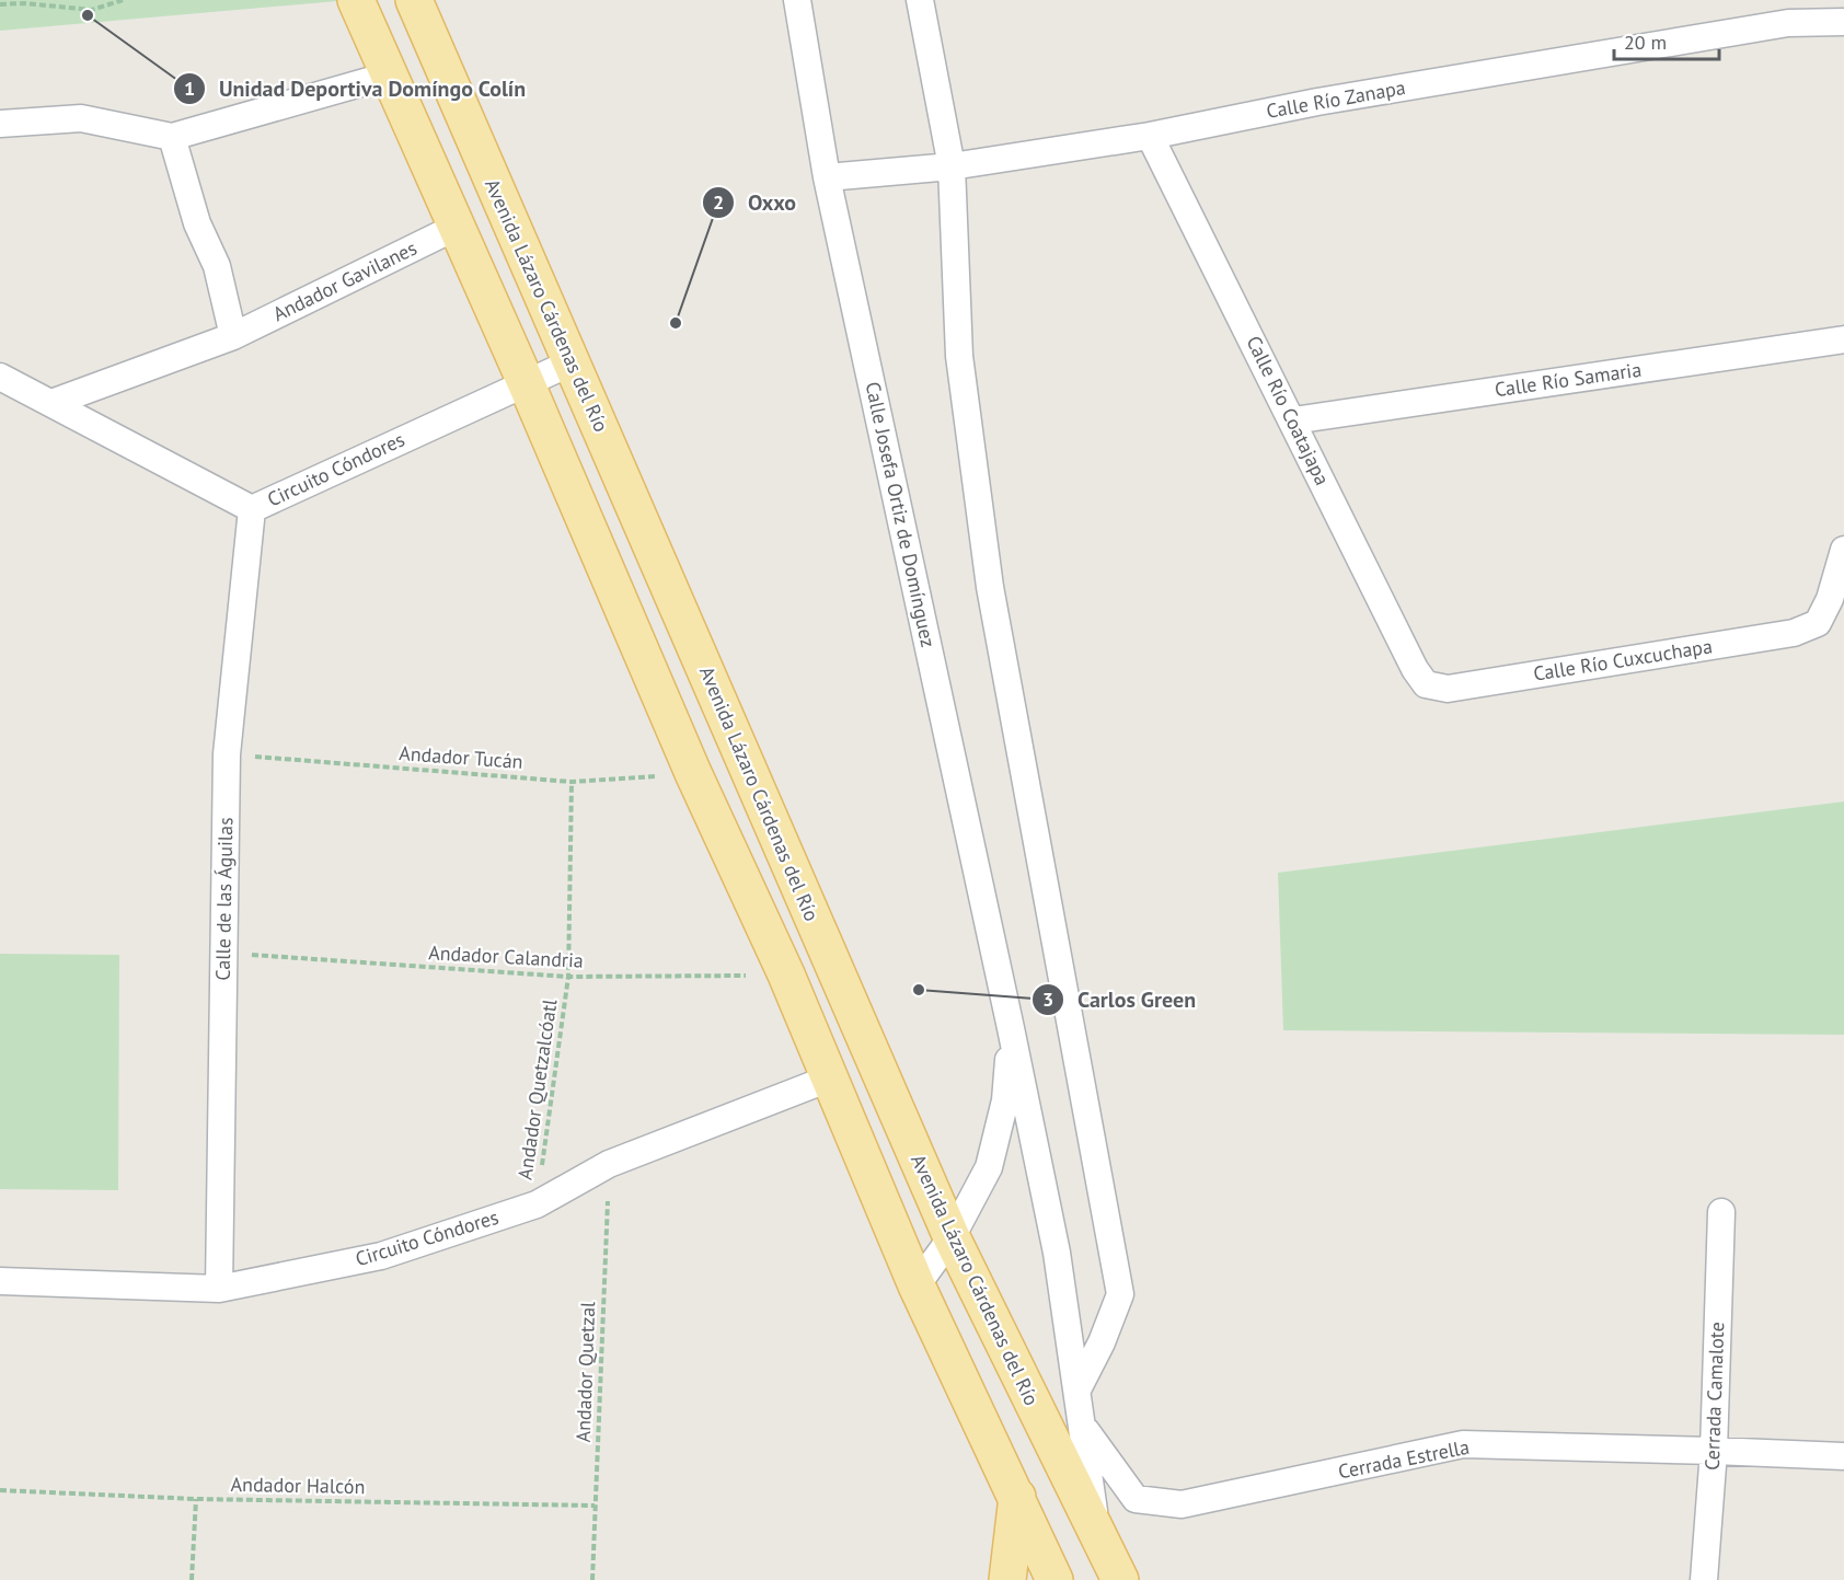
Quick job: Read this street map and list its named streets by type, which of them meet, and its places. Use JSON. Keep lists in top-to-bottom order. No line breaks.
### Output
{"streets":{"main road":["Avenida Lázaro Cárdenas del Río"],"street":["Calle Río Zanapa","Andador Gavilanes","Calle Río Samaria","Calle Río Coatajapa","Circuito Cóndores","Calle Josefa Ortiz de Domínguez","Calle Río Cuxcuchapa","Calle de las Águilas","Cerrada Camalote","Cerrada Estrella"],"path":["Andador Tucán","Andador Calandria","Andador Quetzalcóatl","Andador Quetzal","Andador Halcón"]},"crossings":[["Calle Río Zanapa","Calle Río Coatajapa"],["Calle Río Zanapa","Calle Josefa Ortiz de Domínguez"],["Andador Gavilanes","Circuito Cóndores"],["Avenida Lázaro Cárdenas del Río","Circuito Cóndores"],["Avenida Lázaro Cárdenas del Río","Calle Josefa Ortiz de Domínguez"],["Calle Río Samaria","Calle Río Coatajapa"],["Calle Río Coatajapa","Calle Río Cuxcuchapa"],["Circuito Cóndores","Calle de las Águilas"],["Circuito Cóndores","Andador Quetzalcóatl"],["Circuito Cóndores","Andador Quetzal"],["Calle Josefa Ortiz de Domínguez","Cerrada Estrella"],["Andador Tucán","Calle de las Águilas"],["Andador Tucán","Andador Quetzalcóatl"],["Calle de las Águilas","Andador Calandria"],["Andador Calandria","Andador Quetzalcóatl"],["Andador Quetzal","Andador Halcón"],["Cerrada Camalote","Cerrada Estrella"]],"places":["Unidad Deportiva Domíngo Colín","Oxxo","Carlos Green"],"scale_bar":"20 m"}
